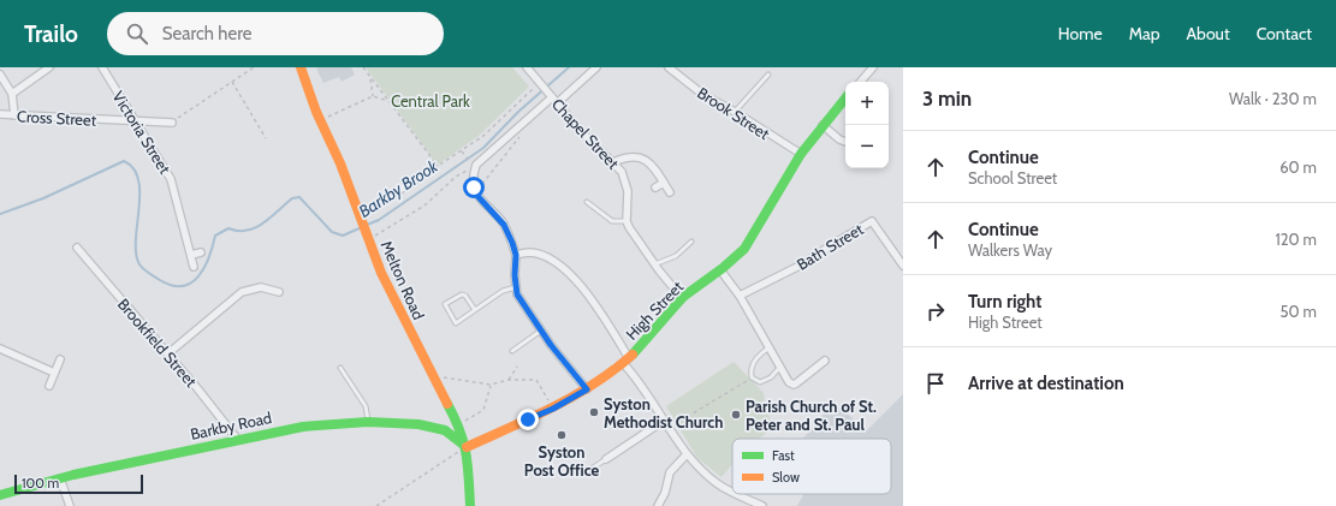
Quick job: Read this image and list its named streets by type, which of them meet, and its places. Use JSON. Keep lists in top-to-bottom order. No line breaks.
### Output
{"streets":{"street":["Brook Street","Cross Street","Victoria Street","Chapel Street","Bath Street","Melton Road","High Street","Brookfield Street","Barkby Road"]},"crossings":[["Brook Street","High Street"],["Cross Street","Victoria Street"],["Melton Road","High Street"],["Melton Road","Barkby Road"],["High Street","Barkby Road"],["Brookfield Street","Barkby Road"]],"water":["Barkby Brook"],"parks":["Central Park"],"places":["Syston Methodist Church","Parish Church of St. Peter and St. Paul","Syston Post Office"],"legend":["Fast","Slow"],"scale_bar":"100 m","page":{"header":"Trailo","search":"Search here","nav":["Home","Map","About","Contact"],"heading":["3 min","Walk · 230 m"],"map_buttons":["+","−"],"list":[["Continue","School Street","60 m"],["Continue","Walkers Way","120 m"],["Turn right","High Street","50 m"],"Arrive at destination"],"scale":"100 m"}}
